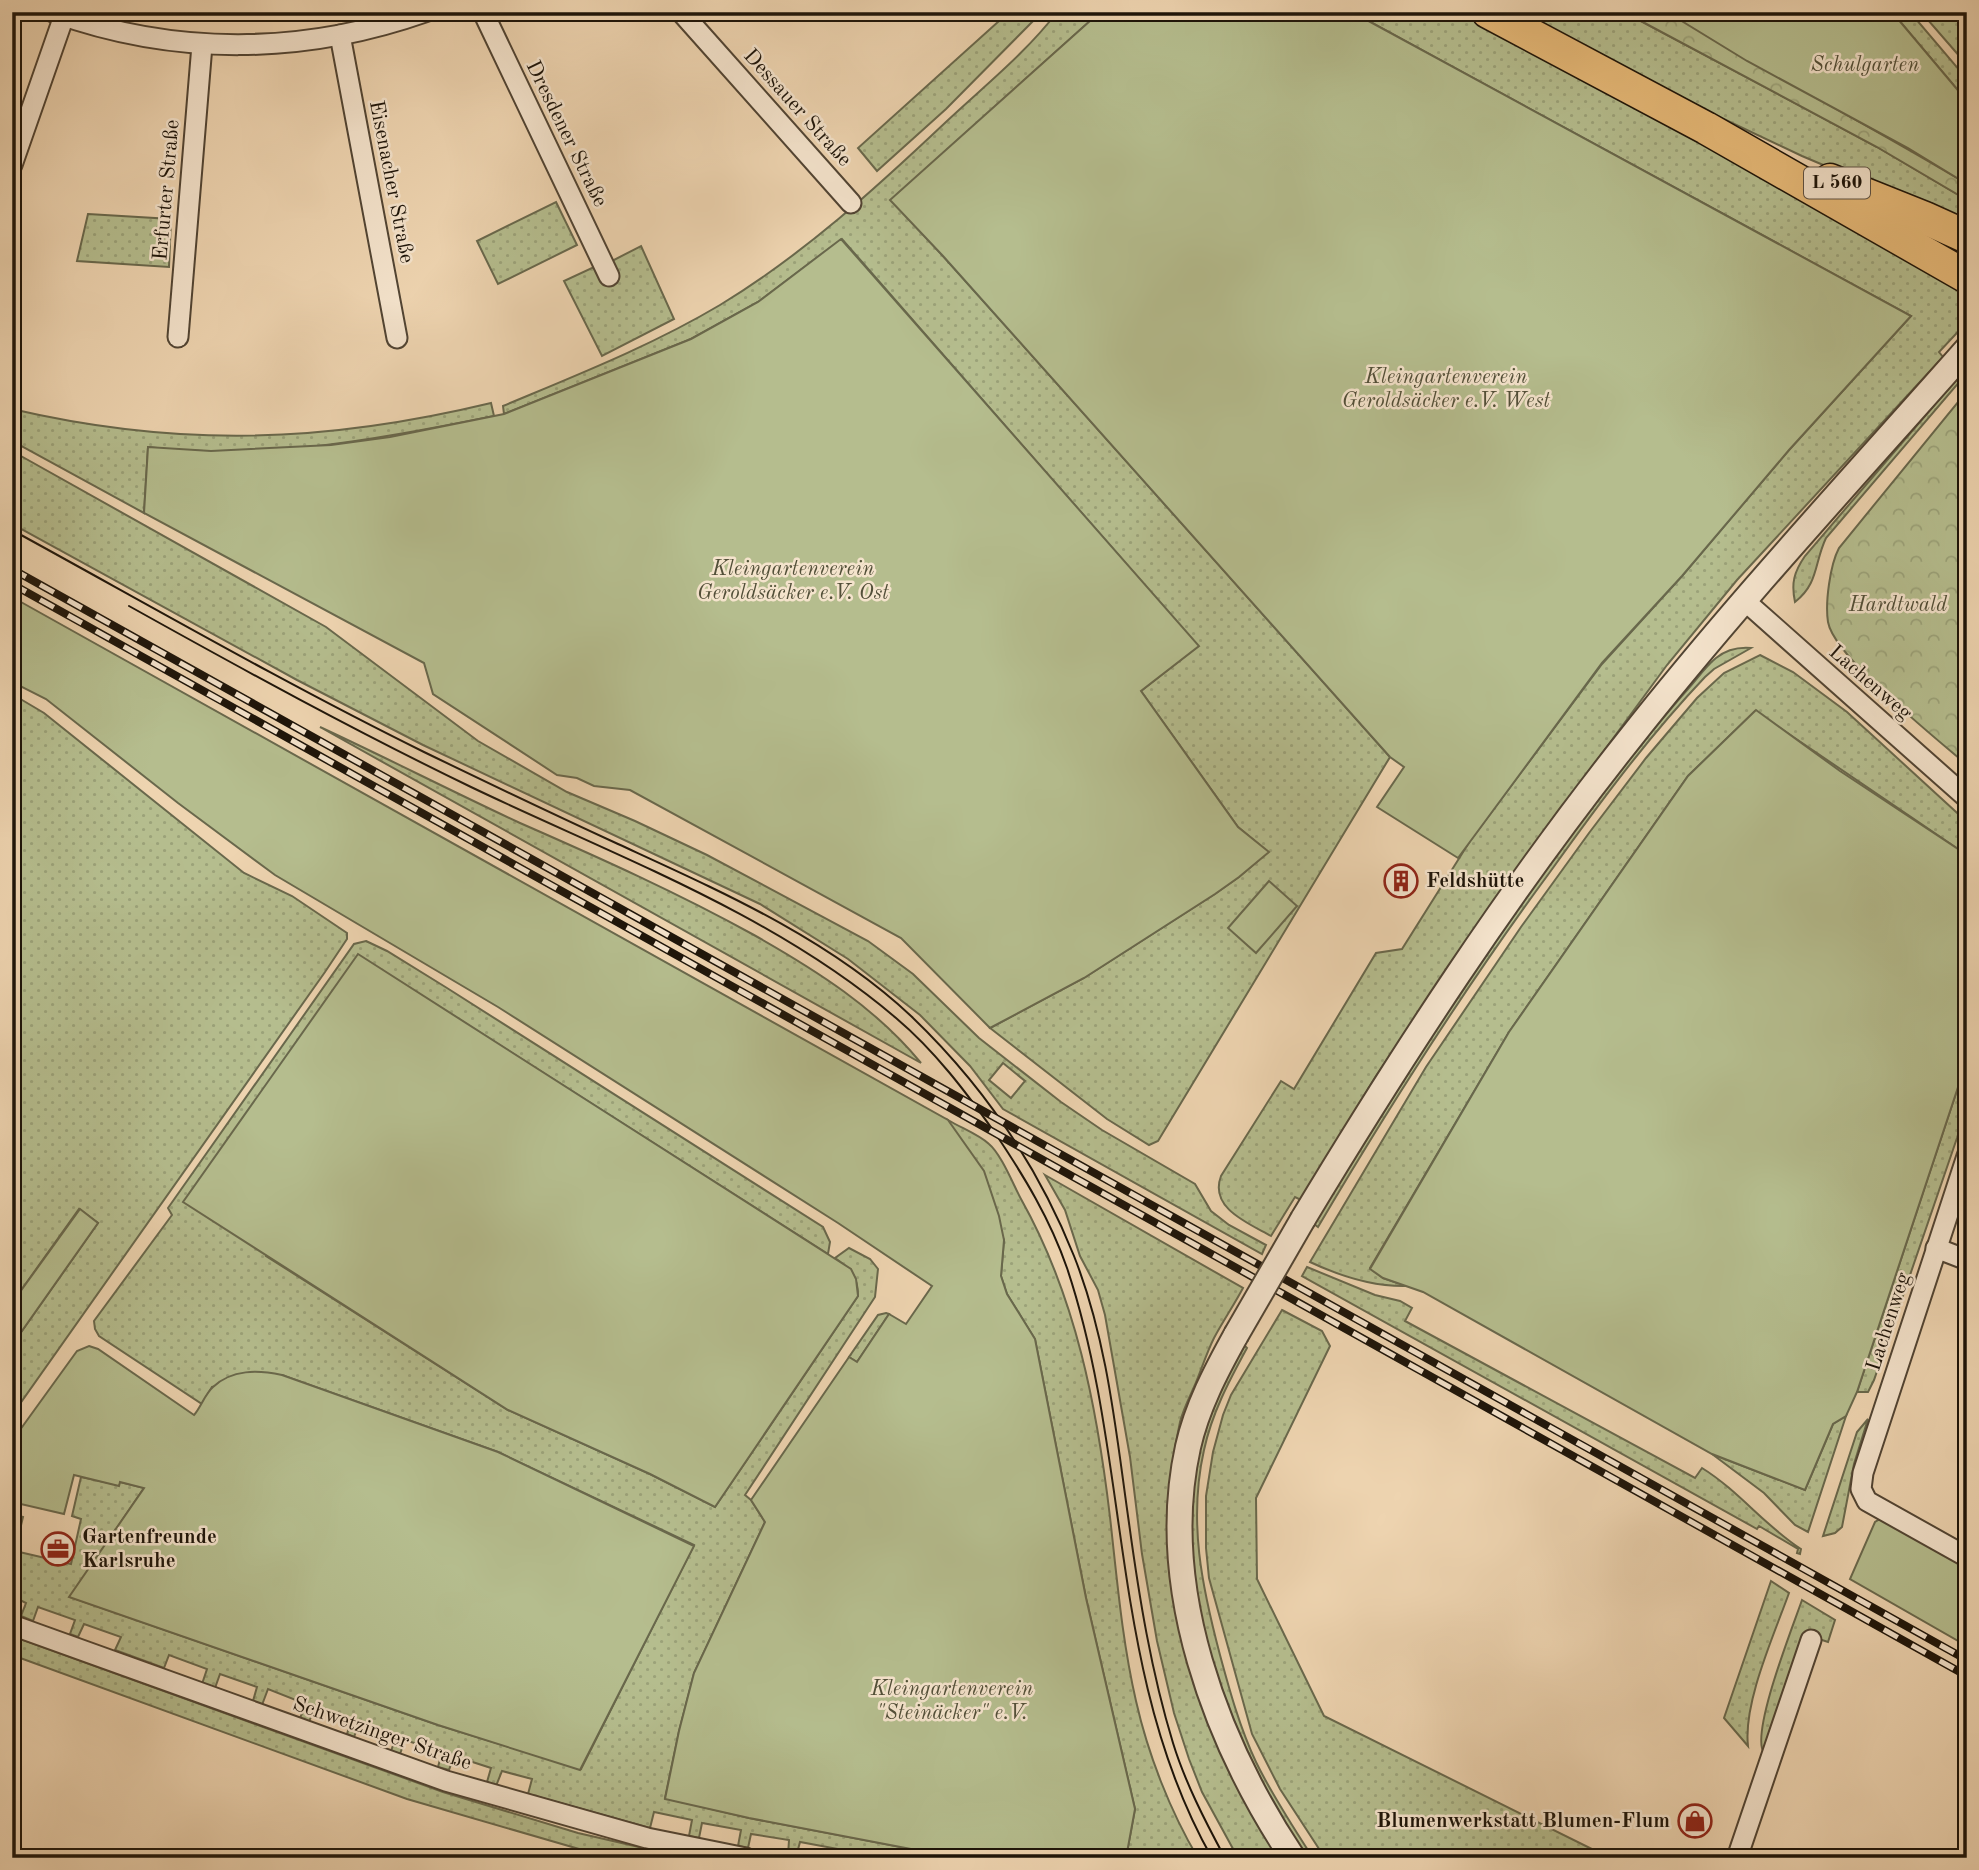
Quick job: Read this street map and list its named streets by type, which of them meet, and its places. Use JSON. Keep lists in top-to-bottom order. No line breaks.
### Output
{"streets":{"main road":["L 560"],"street":["Dessauer Straße","Dresdener Straße","Eisenacher Straße","Erfurter Straße","Lachenweg","Schwetzinger Straße"]},"parks":["Schulgarten","Kleingartenverein Geroldsäcker e.V. West","Kleingartenverein Geroldsäcker e.V. Ost","Hardtwald","Kleingartenverein \"Steinäcker\" e.V."],"places":{"building":["Feldshütte"],"office":["Gartenfreunde Karlsruhe"],"shop":["Blumenwerkstatt Blumen-Flum"]}}
